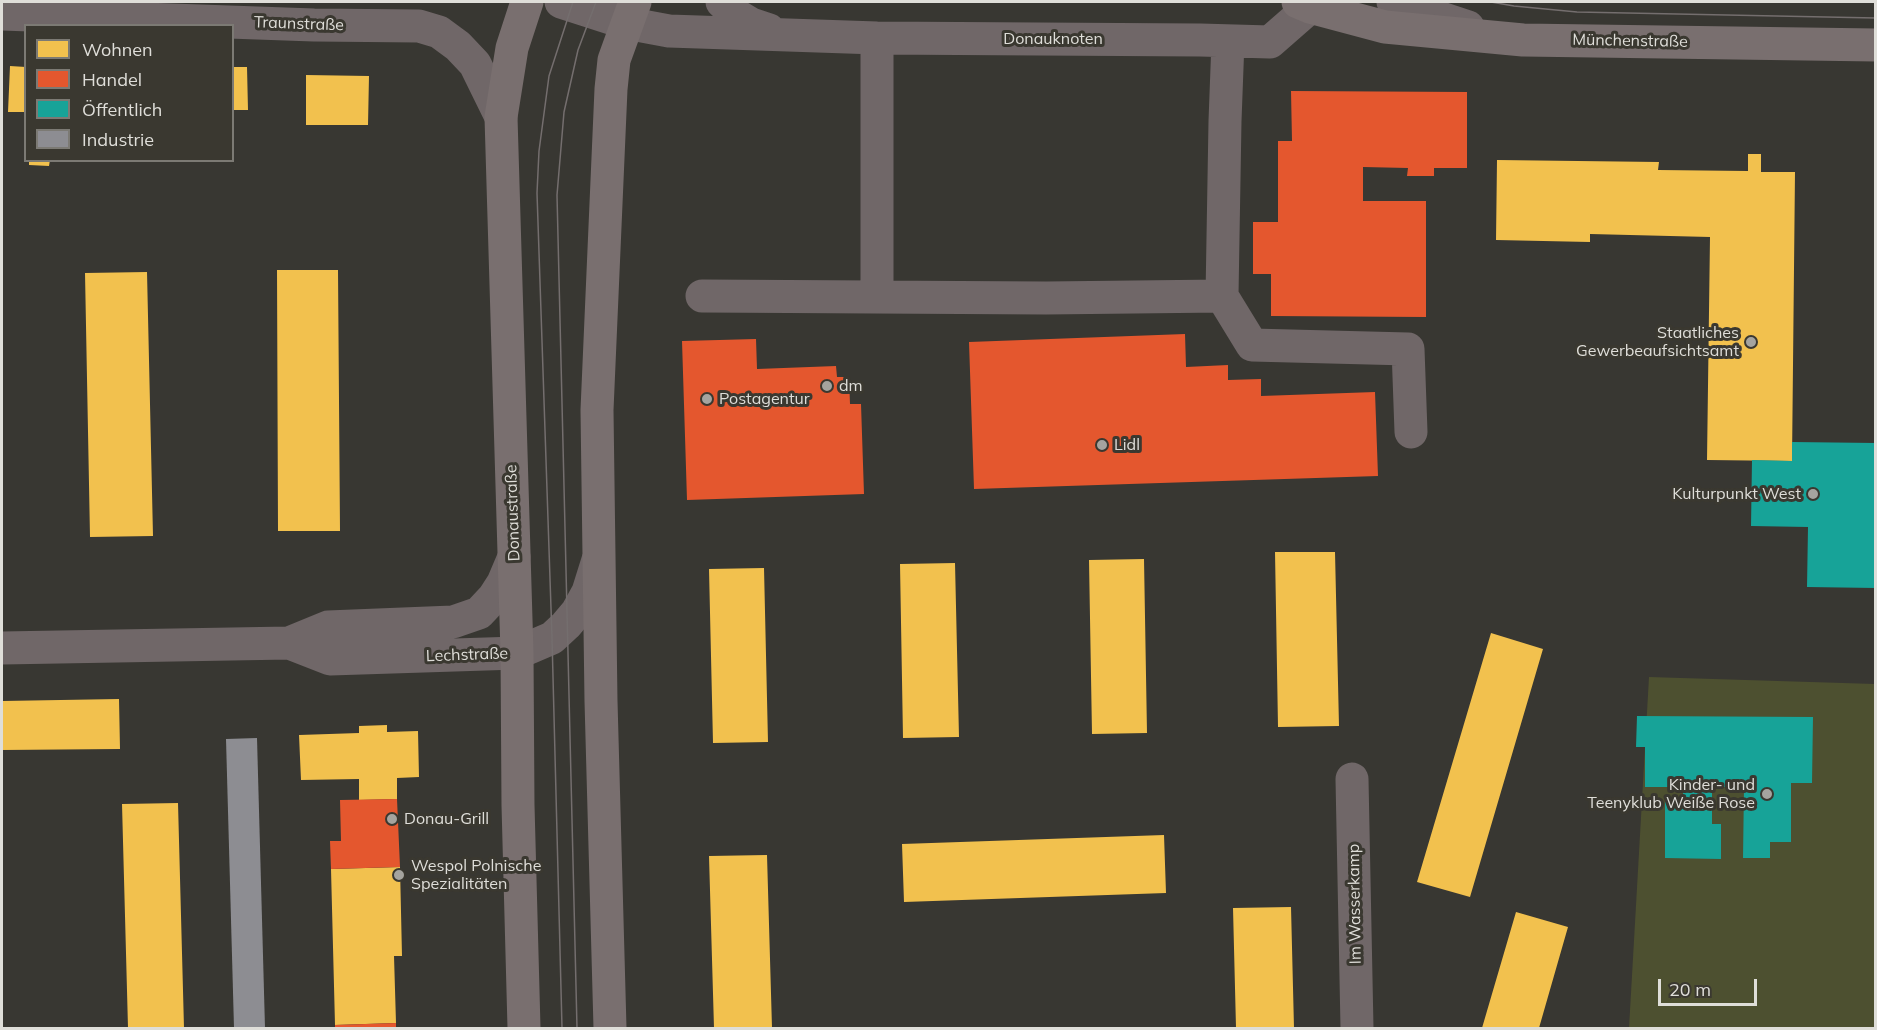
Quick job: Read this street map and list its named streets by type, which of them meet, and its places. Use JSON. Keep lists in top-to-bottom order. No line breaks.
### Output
{"streets":{"main road":["Donauknoten","Münchenstraße","Donaustraße"],"street":["Traunstraße","Lechstraße","Im Wasserkamp"]},"crossings":[["Traunstraße","Donaustraße"],["Donauknoten","Münchenstraße"],["Donaustraße","Lechstraße"]],"places":["Staatliches Gewerbeaufsichtsamt","dm","Postagentur","Lidl","Kulturpunkt West","Kinder- und Teenyklub Weiße Rose","Donau-Grill","Wespol Polnische Spezialitäten"],"legend":["Wohnen","Handel","Öffentlich","Industrie"],"scale_bar":"20 m"}
